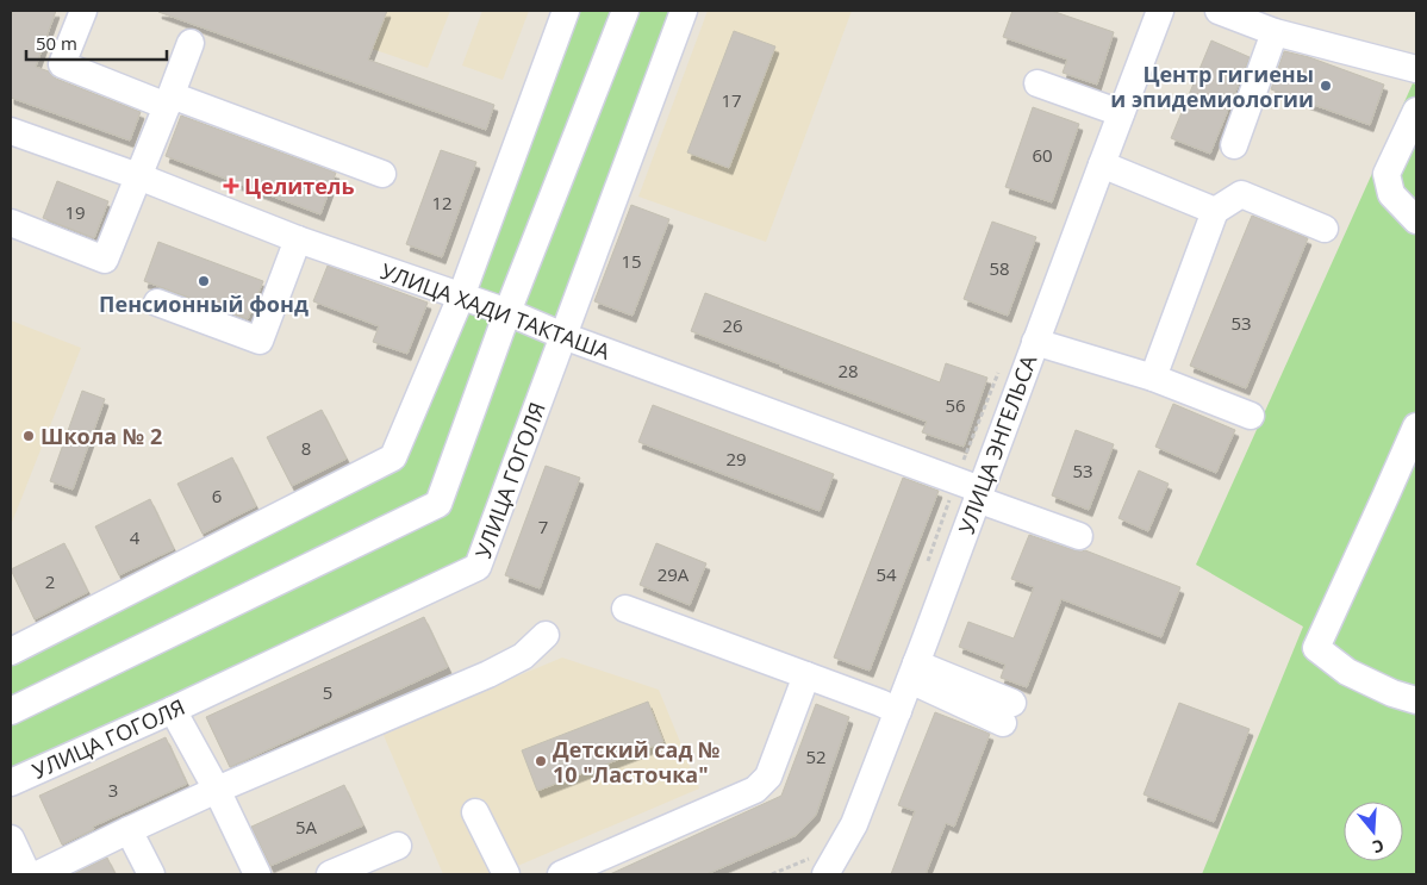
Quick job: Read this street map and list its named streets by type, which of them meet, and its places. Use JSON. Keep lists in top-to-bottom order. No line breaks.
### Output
{"streets":{"street":["УЛИЦА ХАДИ ТАКТАША","УЛИЦА ЭНГЕЛЬСА","УЛИЦА ГОГОЛЯ"]},"crossings":[["УЛИЦА ХАДИ ТАКТАША","УЛИЦА ЭНГЕЛЬСА"],["УЛИЦА ХАДИ ТАКТАША","УЛИЦА ГОГОЛЯ"]],"places":{"other":["Центр гигиены и эпидемиологии","Пенсионный фонд","Школа № 2","Детский сад № 10 \"Ласточка\""],"health":["Целитель"]},"house_numbers":["17","60","12","19","15","58","53","26","28","56","8","29","53","6","7","4","29А","54","2","5","52","3","5А"],"scale_bar":"50 m","north":"bottom"}
